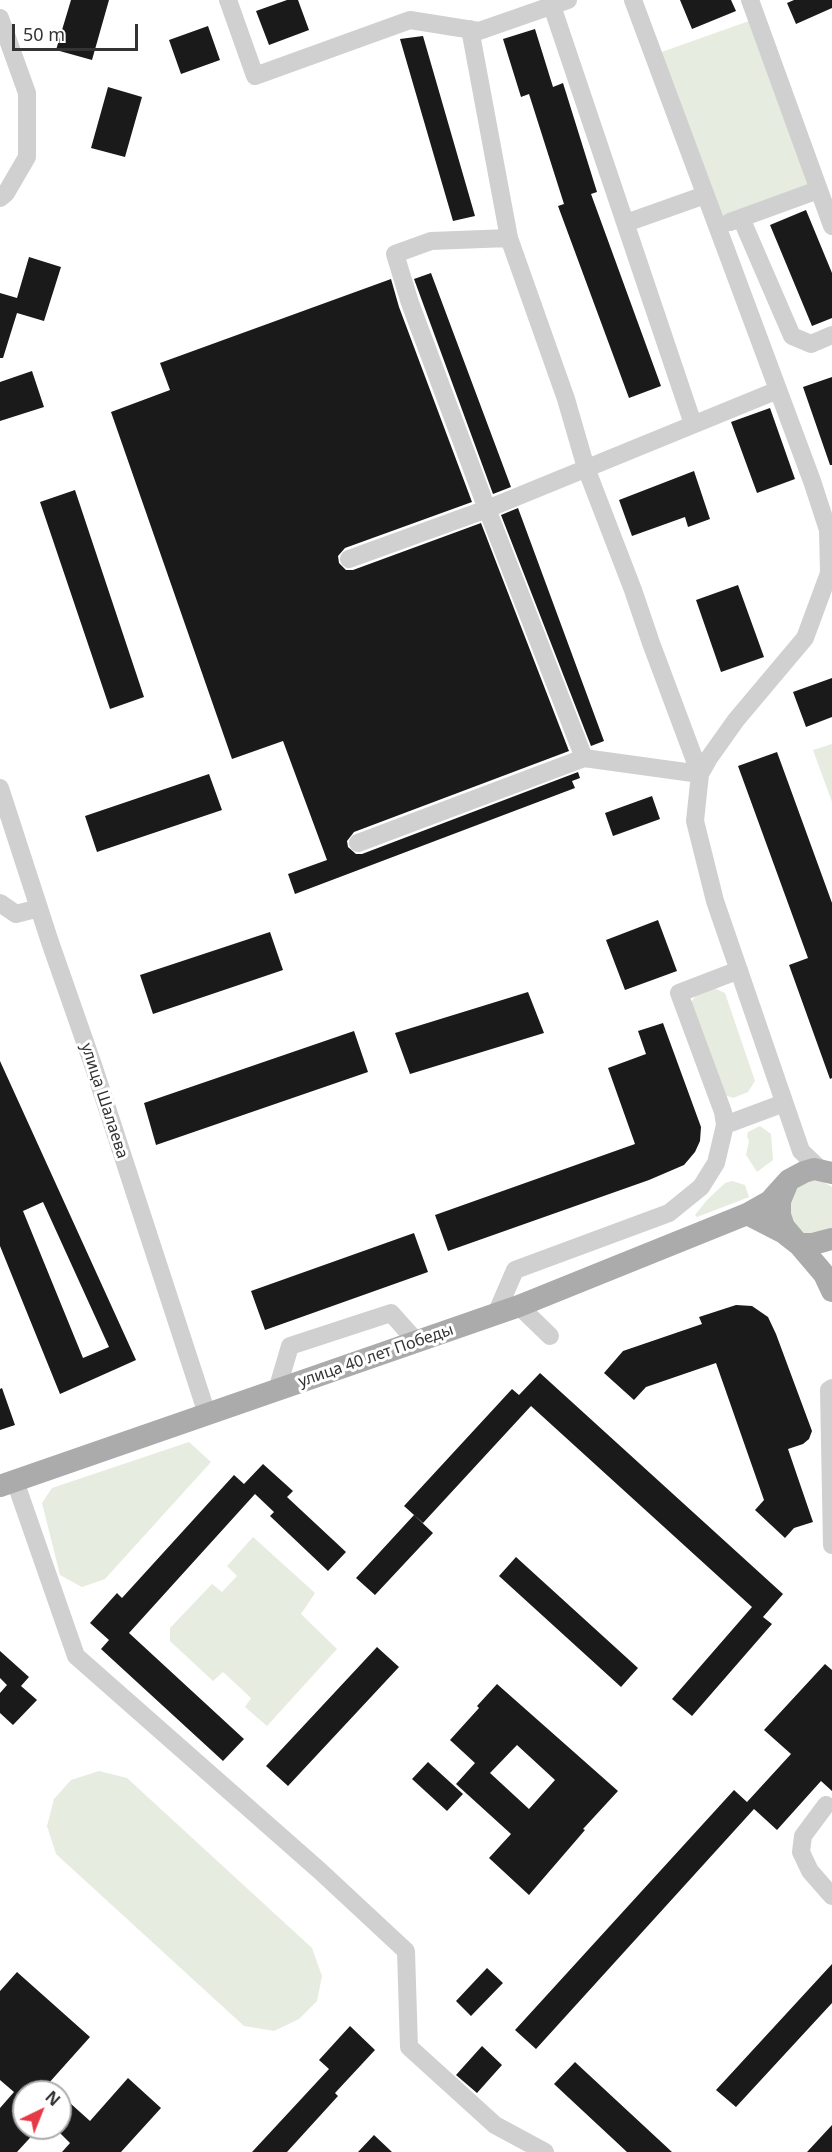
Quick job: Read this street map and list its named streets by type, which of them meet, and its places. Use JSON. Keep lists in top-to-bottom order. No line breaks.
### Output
{"streets":{"main road":["улица 40 лет Победы"],"street":["улица Шалаева"]},"crossings":[["улица Шалаева","улица 40 лет Победы"]],"scale_bar":"50 m","north":"top right"}
